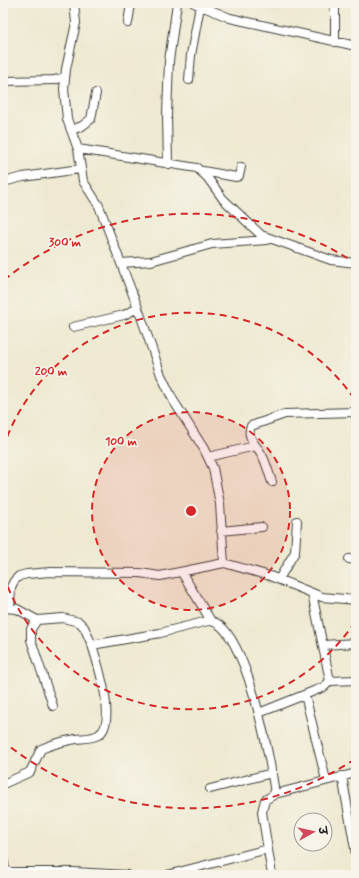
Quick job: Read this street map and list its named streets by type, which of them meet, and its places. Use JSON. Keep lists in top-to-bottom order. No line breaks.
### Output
{"north":"right","rings":["300 m","200 m","100 m"]}
